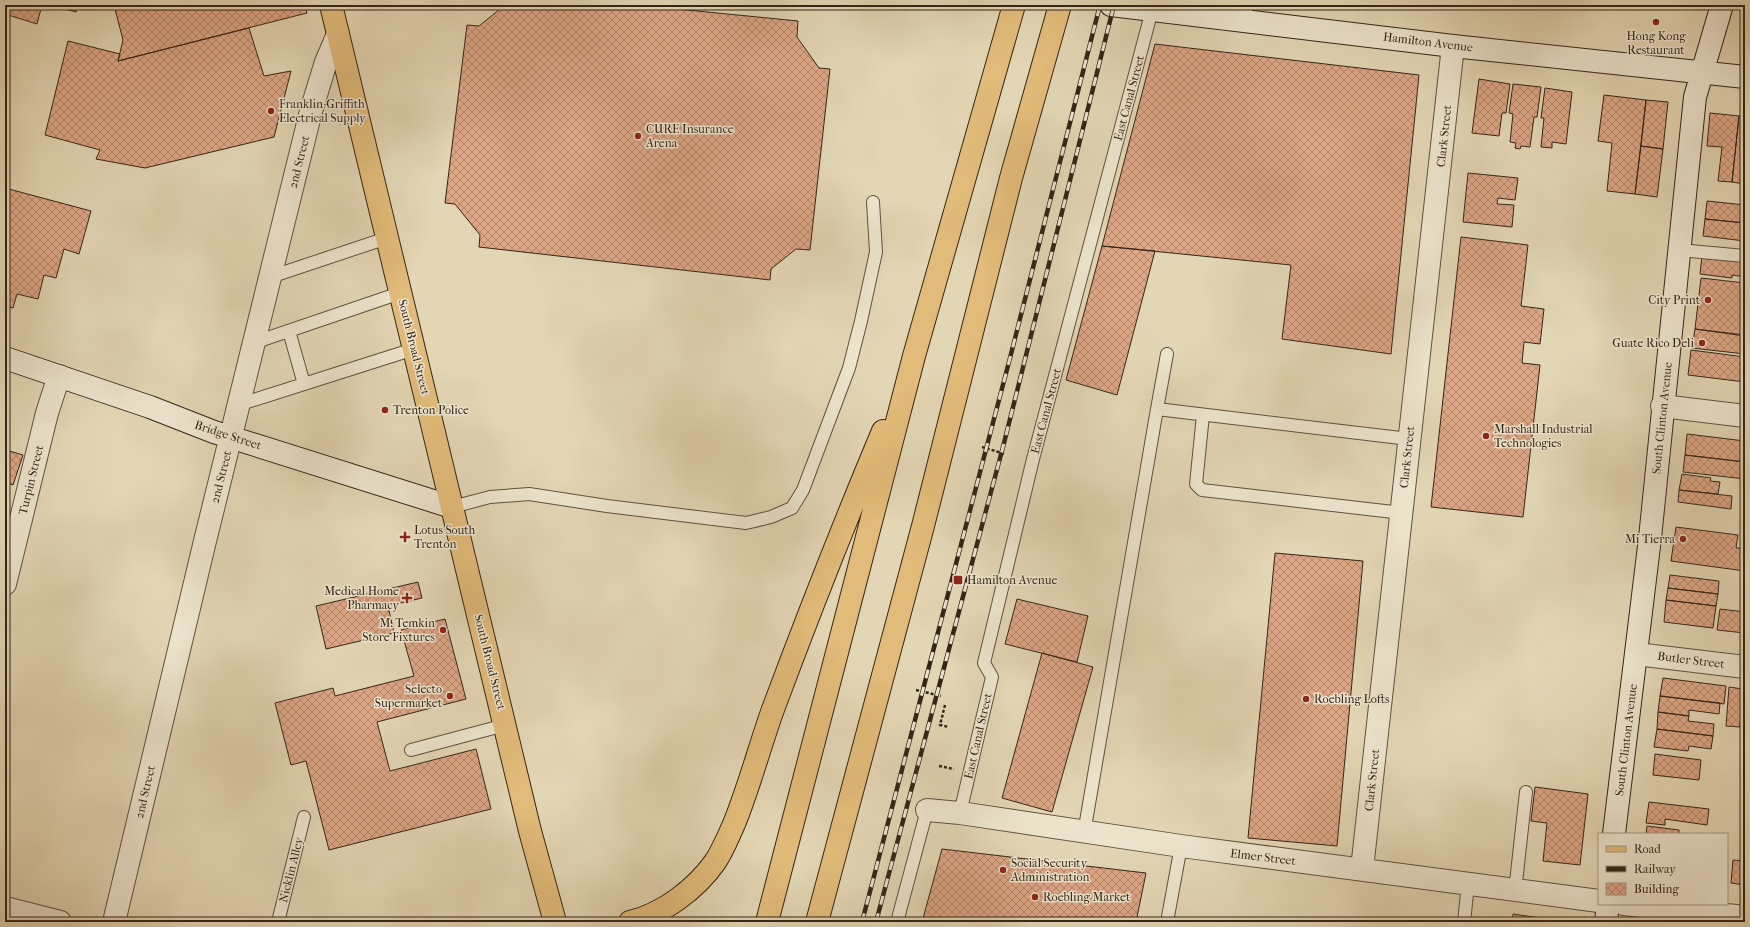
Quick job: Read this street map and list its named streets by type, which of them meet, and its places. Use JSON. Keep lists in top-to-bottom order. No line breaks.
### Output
{"streets":{"main road":["South Broad Street"],"street":["Hamilton Avenue","Clark Street","2nd Street","South Clinton Avenue","Bridge Street","Turpin Street","Butler Street","Elmer Street"],"lane":["East Canal Street","Nicklin Alley"]},"crossings":[["Hamilton Avenue","East Canal Street"],["Hamilton Avenue","Clark Street"],["Hamilton Avenue","South Clinton Avenue"],["East Canal Street","Elmer Street"],["Clark Street","Elmer Street"],["2nd Street","South Broad Street"],["2nd Street","Bridge Street"],["South Broad Street","Bridge Street"],["South Clinton Avenue","Butler Street"],["Bridge Street","Turpin Street"]],"places":{"other":["Hong Kong Restaurant","Franklin-Griffith Electrical Supply","CURE Insurance Arena","City Print","Guate Rico Deli","Trenton Police","Marshall Industrial Technologies","Mi Tierra","M. Temkin Store Fixtures","Selecto Supermarket","Roebling Lofts","Social Security Administration","Roebling Market"],"health":["Lotus South Trenton","Medical Home Pharmacy"],"transit":["Hamilton Avenue"]},"legend":["Road","Railway","Building"]}
